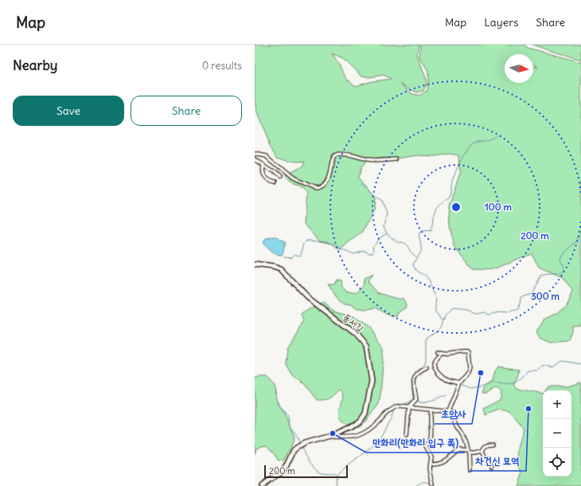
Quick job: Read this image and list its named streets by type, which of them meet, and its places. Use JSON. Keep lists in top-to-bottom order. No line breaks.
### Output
{"streets":{"street":["동서길"]},"places":["초암사","차건신 묘역","만화리(만화리 입구 쪽)"],"scale_bar":"200 m","north":"right","page":{"header":"Map","nav":["Map","Layers","Share"],"heading":["Nearby","0 results"],"buttons":["Save","Share"],"map_buttons":["+","−"],"scale":"200 m"},"rings":["100 m","200 m","300 m"]}
